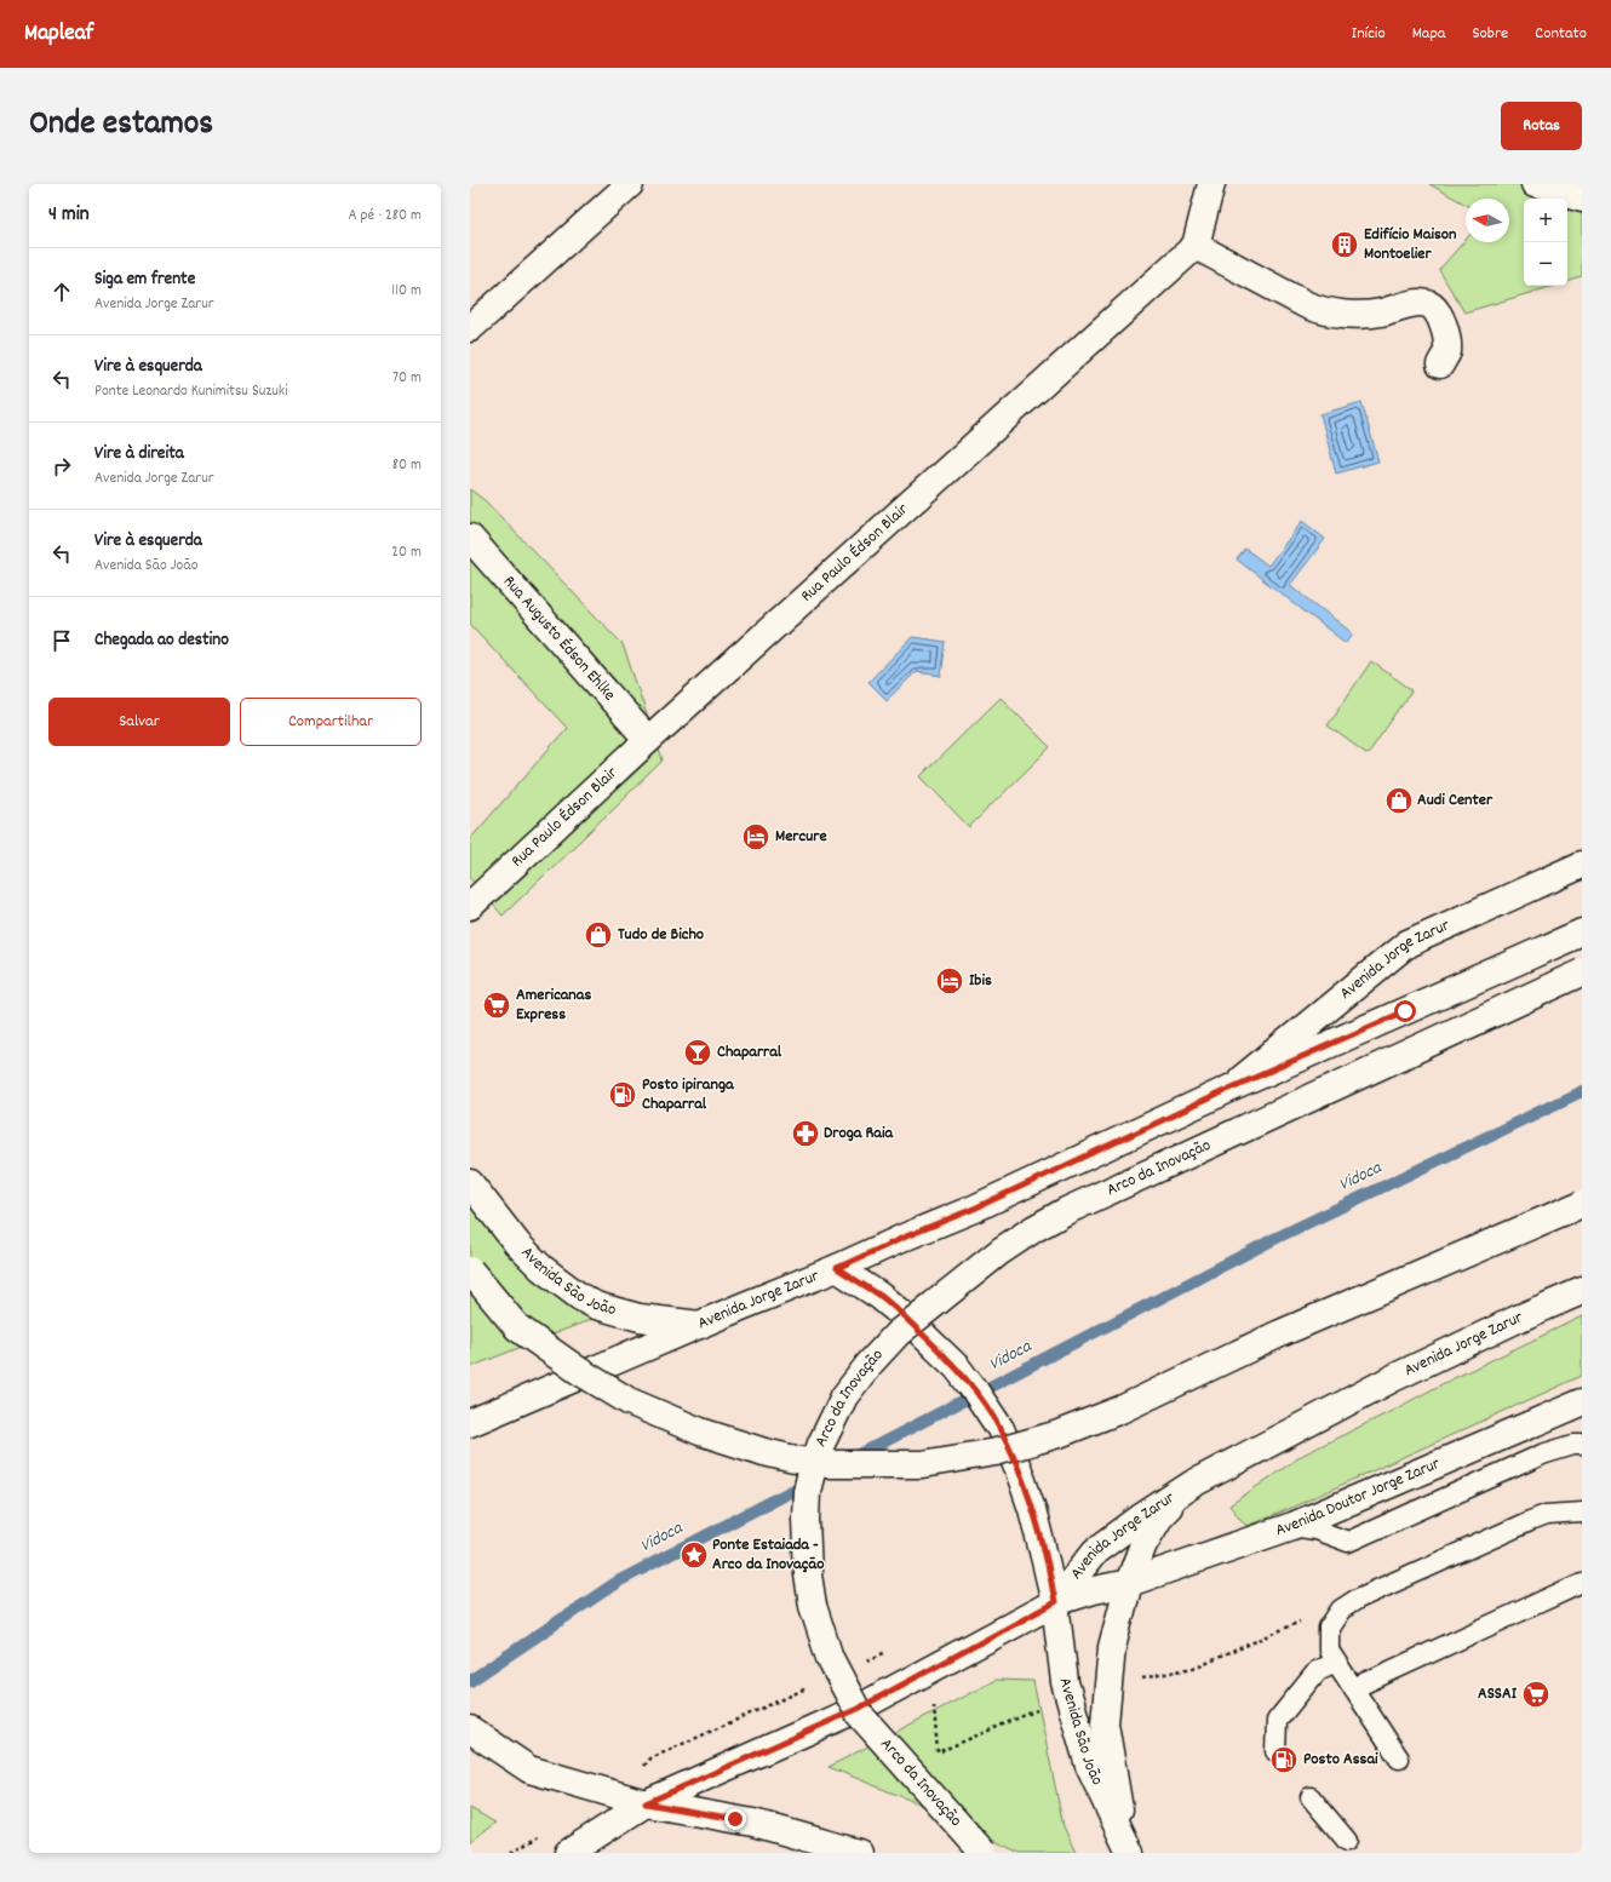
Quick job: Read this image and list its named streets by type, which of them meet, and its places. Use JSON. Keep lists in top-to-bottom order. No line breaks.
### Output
{"streets":{"main road":["Rua Paulo Édson Blair","Rua Augusto Édson Ehlke","Avenida Jorge Zarur","Arco da Inovação","Avenida São João","Avenida Doutor Jorge Zarur"]},"crossings":[["Rua Paulo Édson Blair","Rua Augusto Édson Ehlke"],["Avenida Jorge Zarur","Avenida São João"],["Avenida Jorge Zarur","Avenida Doutor Jorge Zarur"],["Avenida São João","Avenida Doutor Jorge Zarur"]],"water":["Vidoca"],"places":{"building":["Edifício Maison Montoelier"],"shop":["Audi Center","Tudo de Bicho"],"hotel":["Mercure","Ibis"],"supermarket":["Americanas Express","ASSAI"],"bar":["Chaparral"],"fuel station":["Posto ipiranga Chaparral","Posto Assai"],"pharmacy":["Droga Raia"],"place":["Ponte Estaiada - Arco da Inovação"]},"north":"left","page":{"header":"Mapleaf","nav":["Início","Mapa","Sobre","Contato"],"title":"Onde estamos","buttons":["Rotas",["Salvar","Compartilhar"]],"heading":["4 min","A pé · 280 m"],"map_buttons":["+","−"],"list":[["Siga em frente","Avenida Jorge Zarur","110 m"],["Vire à esquerda","Ponte Leonardo Kunimitsu Suzuki","70 m"],["Vire à direita","Avenida Jorge Zarur","80 m"],["Vire à esquerda","Avenida São João","20 m"],"Chegada ao destino"]}}
